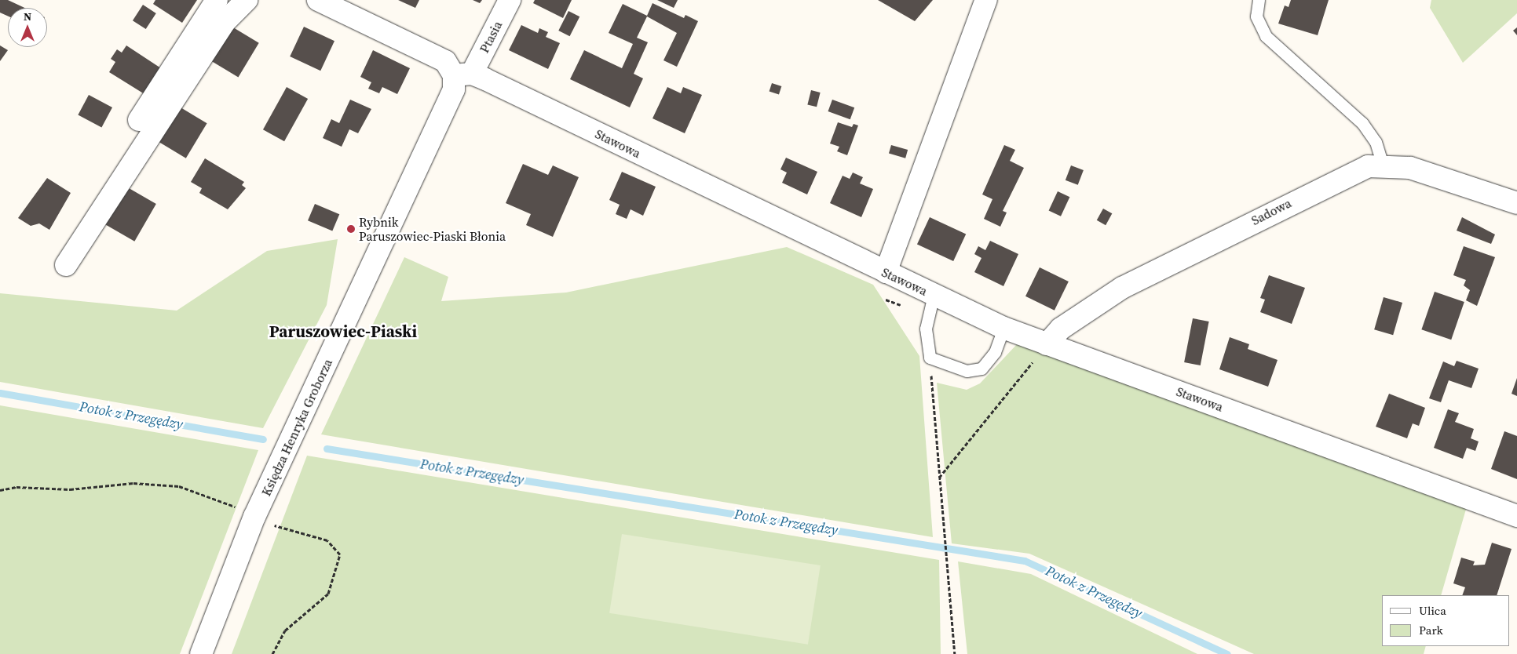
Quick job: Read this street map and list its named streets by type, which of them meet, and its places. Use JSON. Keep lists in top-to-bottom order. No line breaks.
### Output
{"streets":{"street":["Ptasia","Stawowa","Sadowa","Księdza Henryka Groborza"]},"crossings":[["Ptasia","Stawowa"],["Ptasia","Księdza Henryka Groborza"],["Stawowa","Sadowa"],["Stawowa","Księdza Henryka Groborza"]],"districts":["Paruszowiec-Piaski"],"water":["Potok z Przegędzy"],"places":["Rybnik Paruszowiec-Piaski Błonia"],"legend":["Ulica","Park"],"north":"top"}
